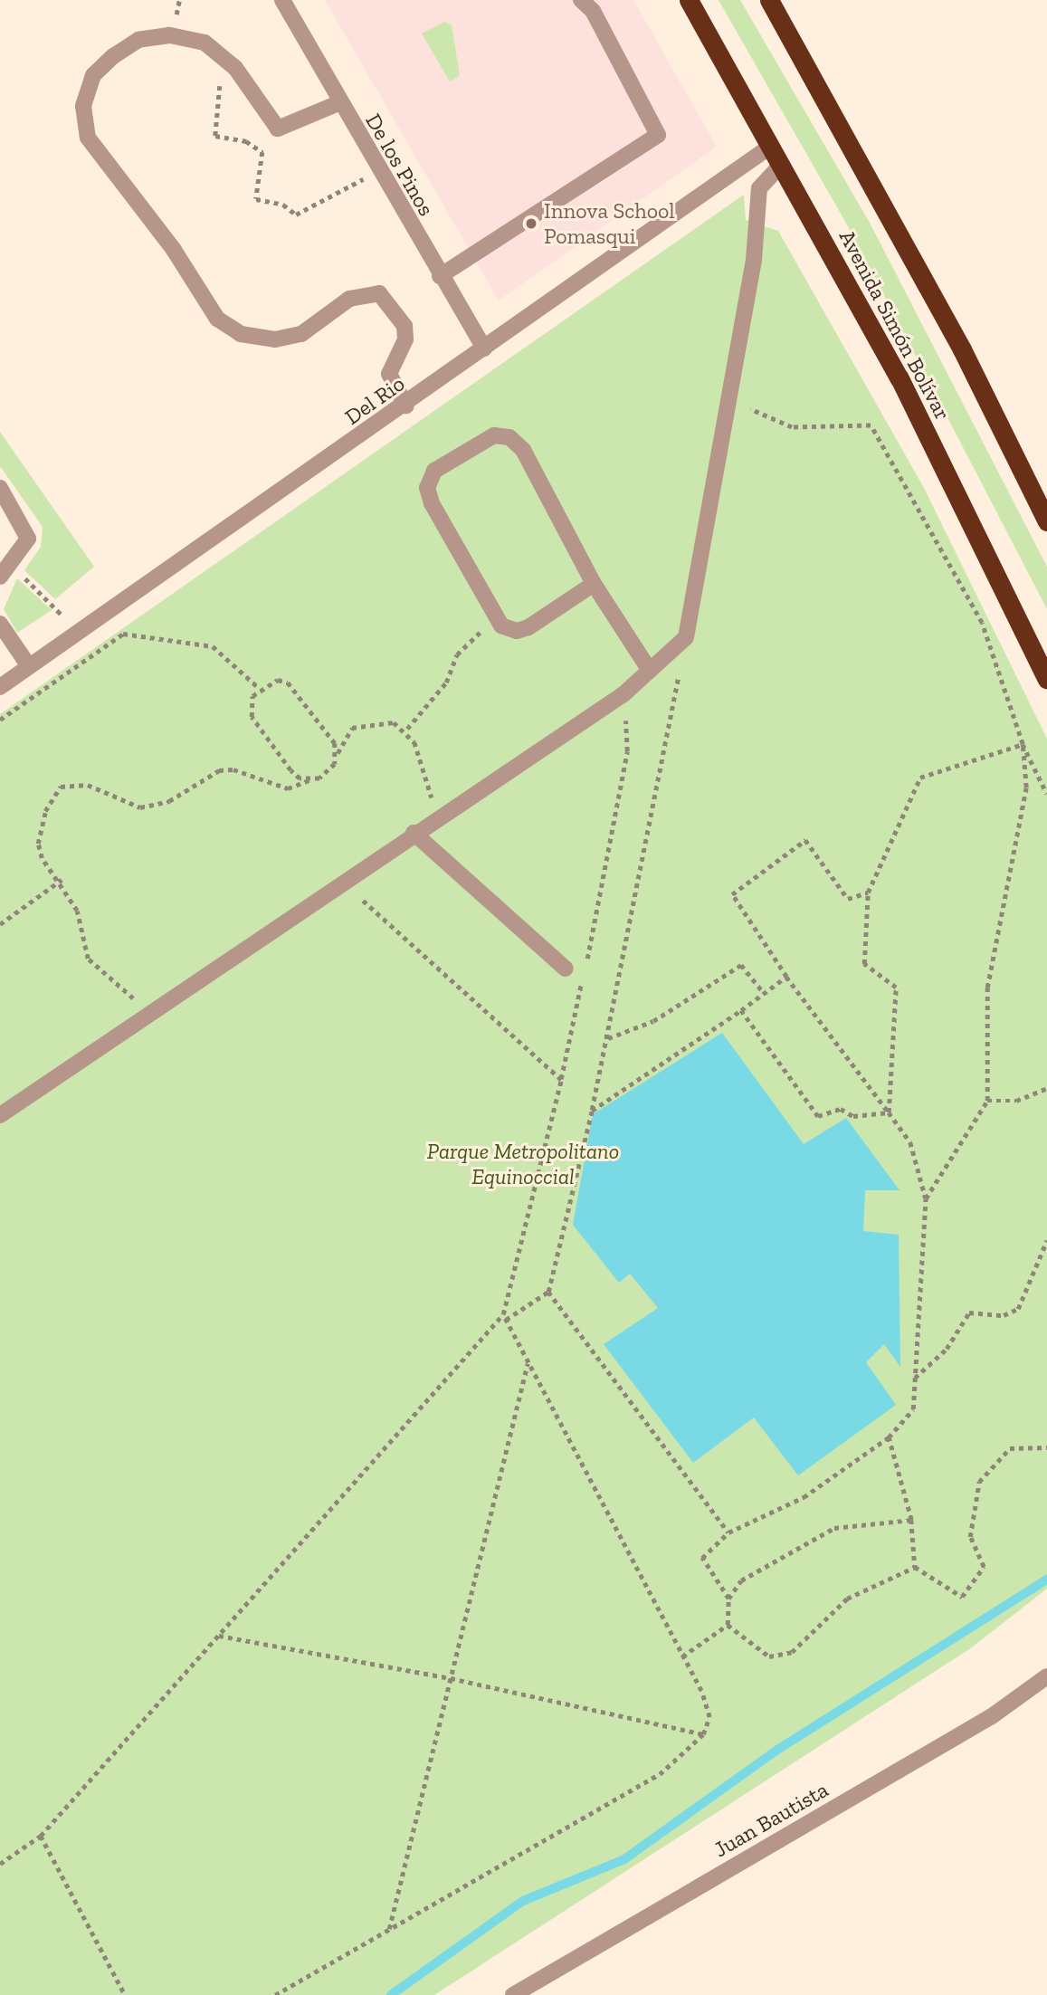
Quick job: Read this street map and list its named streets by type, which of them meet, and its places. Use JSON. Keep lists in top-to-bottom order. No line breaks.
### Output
{"streets":{"highway":["Avenida Simón Bolívar"],"street":["De los Pinos","Del Rio","Juan Bautista"]},"crossings":[["De los Pinos","Del Rio"],["Avenida Simón Bolívar","Del Rio"]],"parks":["Parque Metropolitano Equinoccial"],"places":["Innova School Pomasqui"]}
